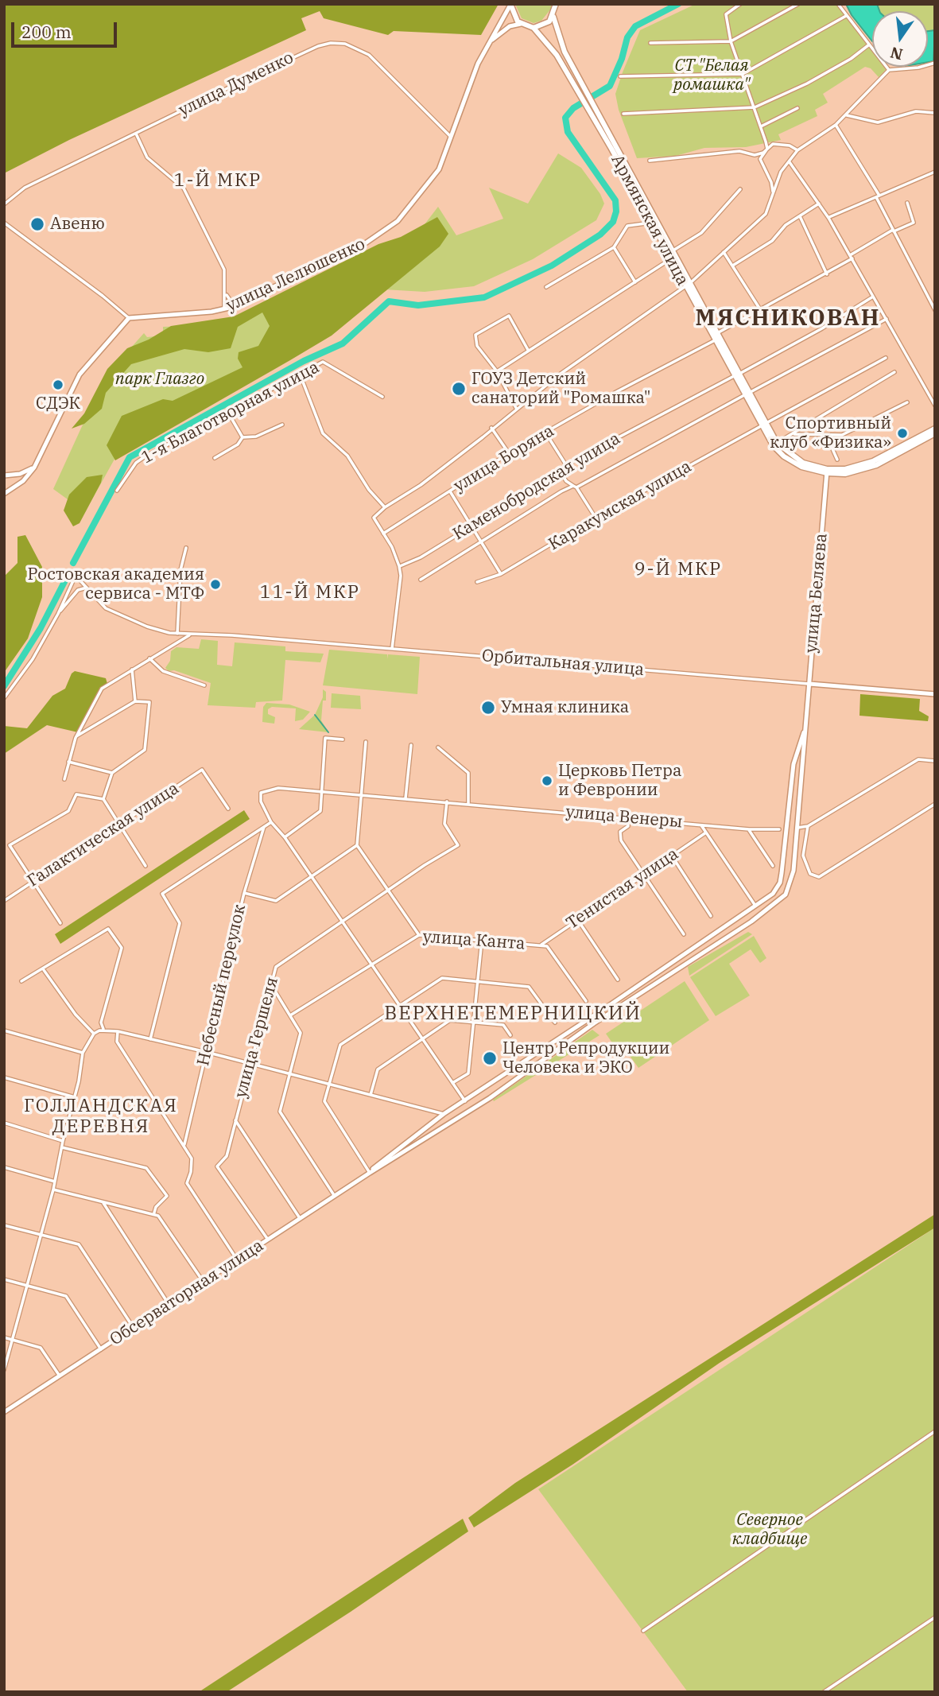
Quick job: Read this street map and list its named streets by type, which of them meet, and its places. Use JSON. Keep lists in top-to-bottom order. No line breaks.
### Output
{"streets":{"main road":["Армянская улица","улица Лелюшенко","улица Беляева","Орбитальная улица","Обсерваторная улица"],"street":["улица Думенко","1-я Благотворная улица","улица Боряна","Каменобродская улица","Каракумская улица","улица Венеры","Галактическая улица","Тенистая улица","улица Канта","Небесный переулок","улица Гершеля"]},"crossings":[["улица Думенко","улица Лелюшенко"],["Армянская улица","улица Боряна"],["Армянская улица","Каменобродская улица"],["Армянская улица","Каракумская улица"],["улица Беляева","Орбитальная улица"],["улица Беляева","Обсерваторная улица"],["Орбитальная улица","Обсерваторная улица"],["улица Венеры","улица Гершеля"],["Тенистая улица","улица Канта"],["улица Гершеля","Обсерваторная улица"]],"districts":["1-Й МКР","МЯСНИКОВАН","9-Й МКР","11-Й МКР","ВЕРХНЕТЕМЕРНИЦКИЙ","ГОЛЛАНДСКАЯ ДЕРЕВНЯ"],"parks":["СТ \"Белая ромашка\"","парк Глазго","Северное кладбище"],"places":["Авеню","СДЭК","ГОУЗ Детский санаторий \"Ромашка\"","Спортивный клуб «Физика»","Ростовская академия сервиса - МТФ","Умная клиника","Церковь Петра и Февронии","Центр Репродукции Человека и ЭКО"],"scale_bar":"200 m","north":"bottom"}
